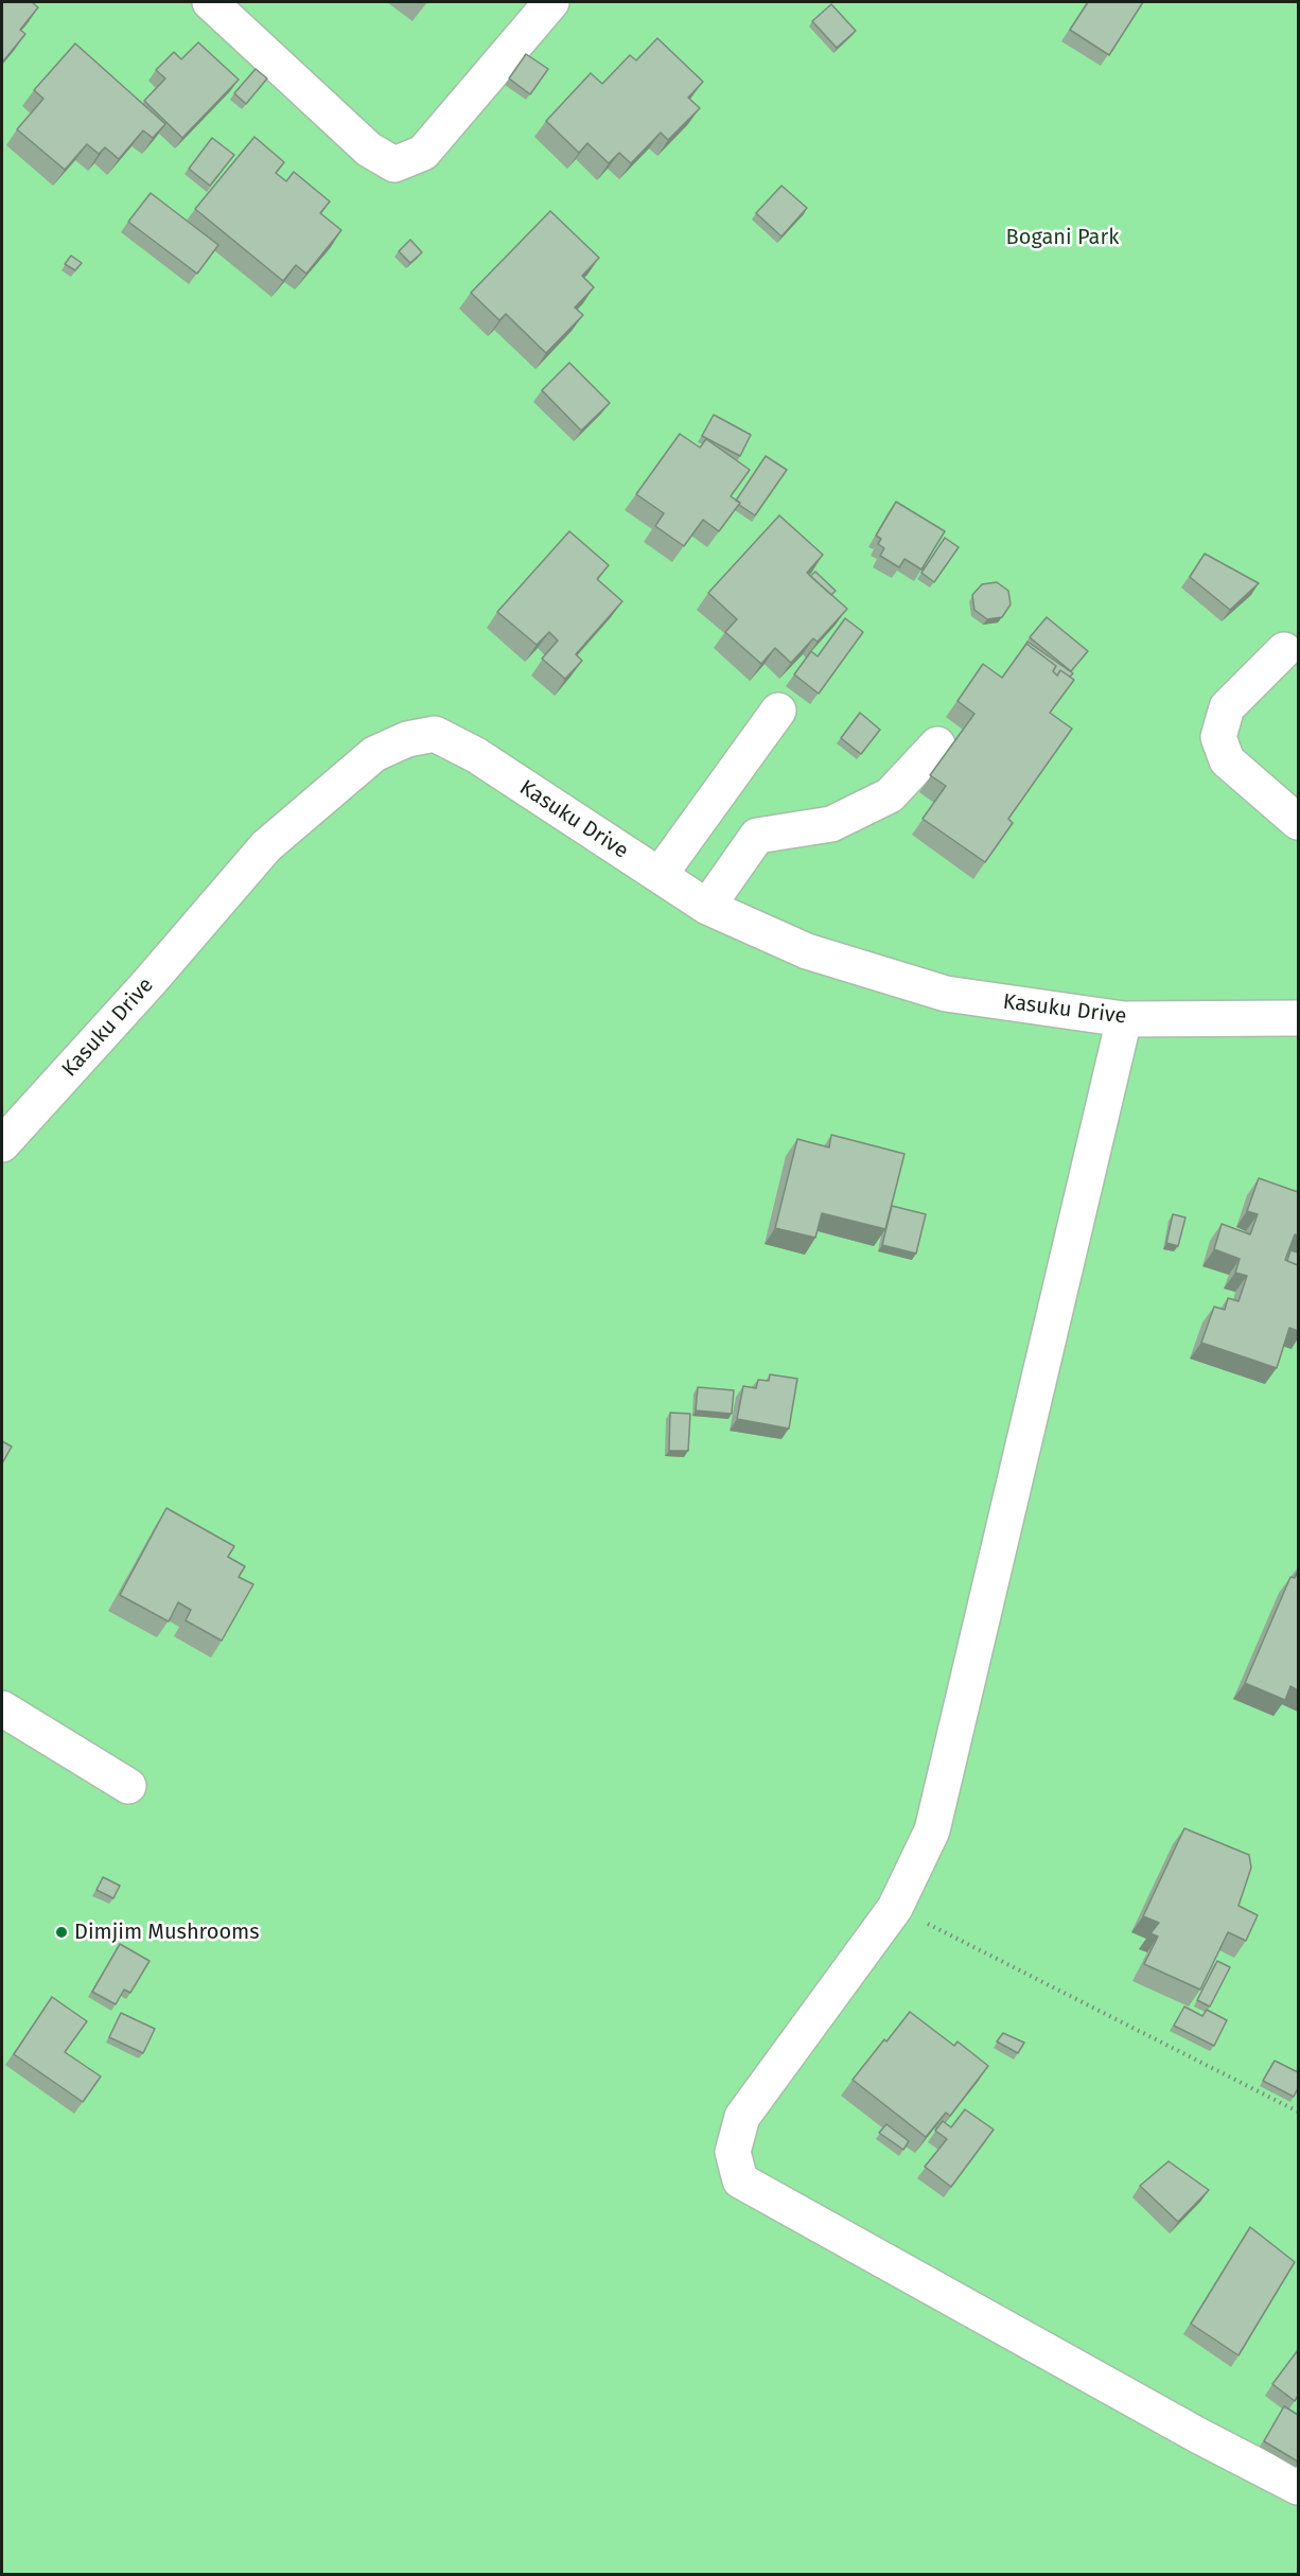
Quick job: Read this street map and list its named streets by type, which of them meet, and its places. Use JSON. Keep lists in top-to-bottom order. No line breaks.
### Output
{"streets":{"street":["Kasuku Drive"]},"parks":["Bogani Park"],"places":["Dimjim Mushrooms"]}
